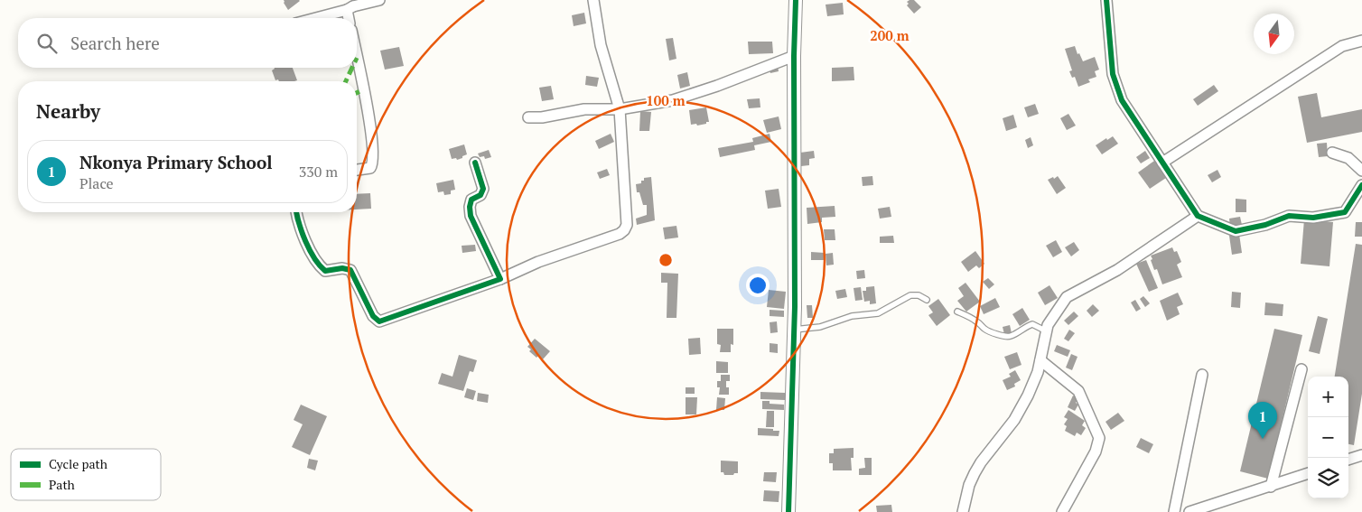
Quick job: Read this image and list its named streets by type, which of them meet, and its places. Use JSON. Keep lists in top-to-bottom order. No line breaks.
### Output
{"legend":["Cycle path","Path"],"north":"bottom","page":{"search":"Search here","heading":"Nearby","list":[{"mark":"1","name":"Nkonya Primary School","note":"Place","value":"330 m"}],"map_buttons":["+","−"],"pins":"1"},"rings":["200 m","100 m"]}
